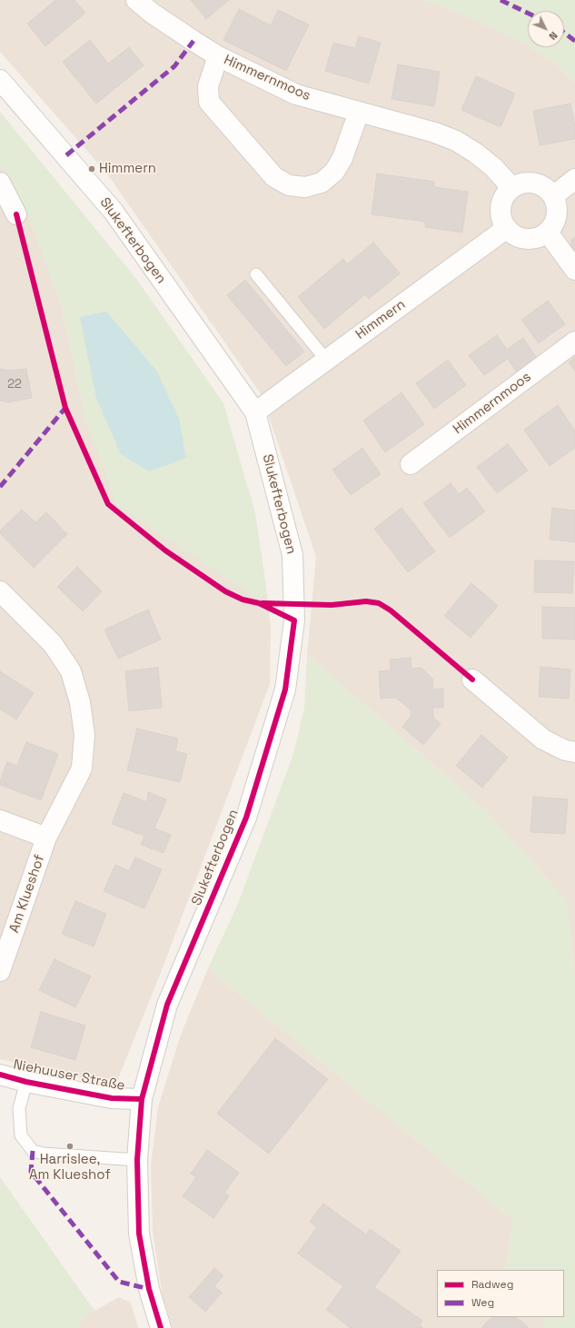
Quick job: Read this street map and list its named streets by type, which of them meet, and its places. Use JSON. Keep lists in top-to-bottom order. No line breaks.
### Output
{"streets":{"street":["Himmernmoos","Slukefterbogen","Himmern","Am Klueshof","Niehuuser Straße"]},"crossings":[["Himmernmoos","Himmern"],["Slukefterbogen","Himmern"],["Slukefterbogen","Niehuuser Straße"]],"places":["Himmern","Harrislee, Am Klueshof"],"house_numbers":["22"],"legend":["Radweg","Weg"],"north":"bottom right"}
